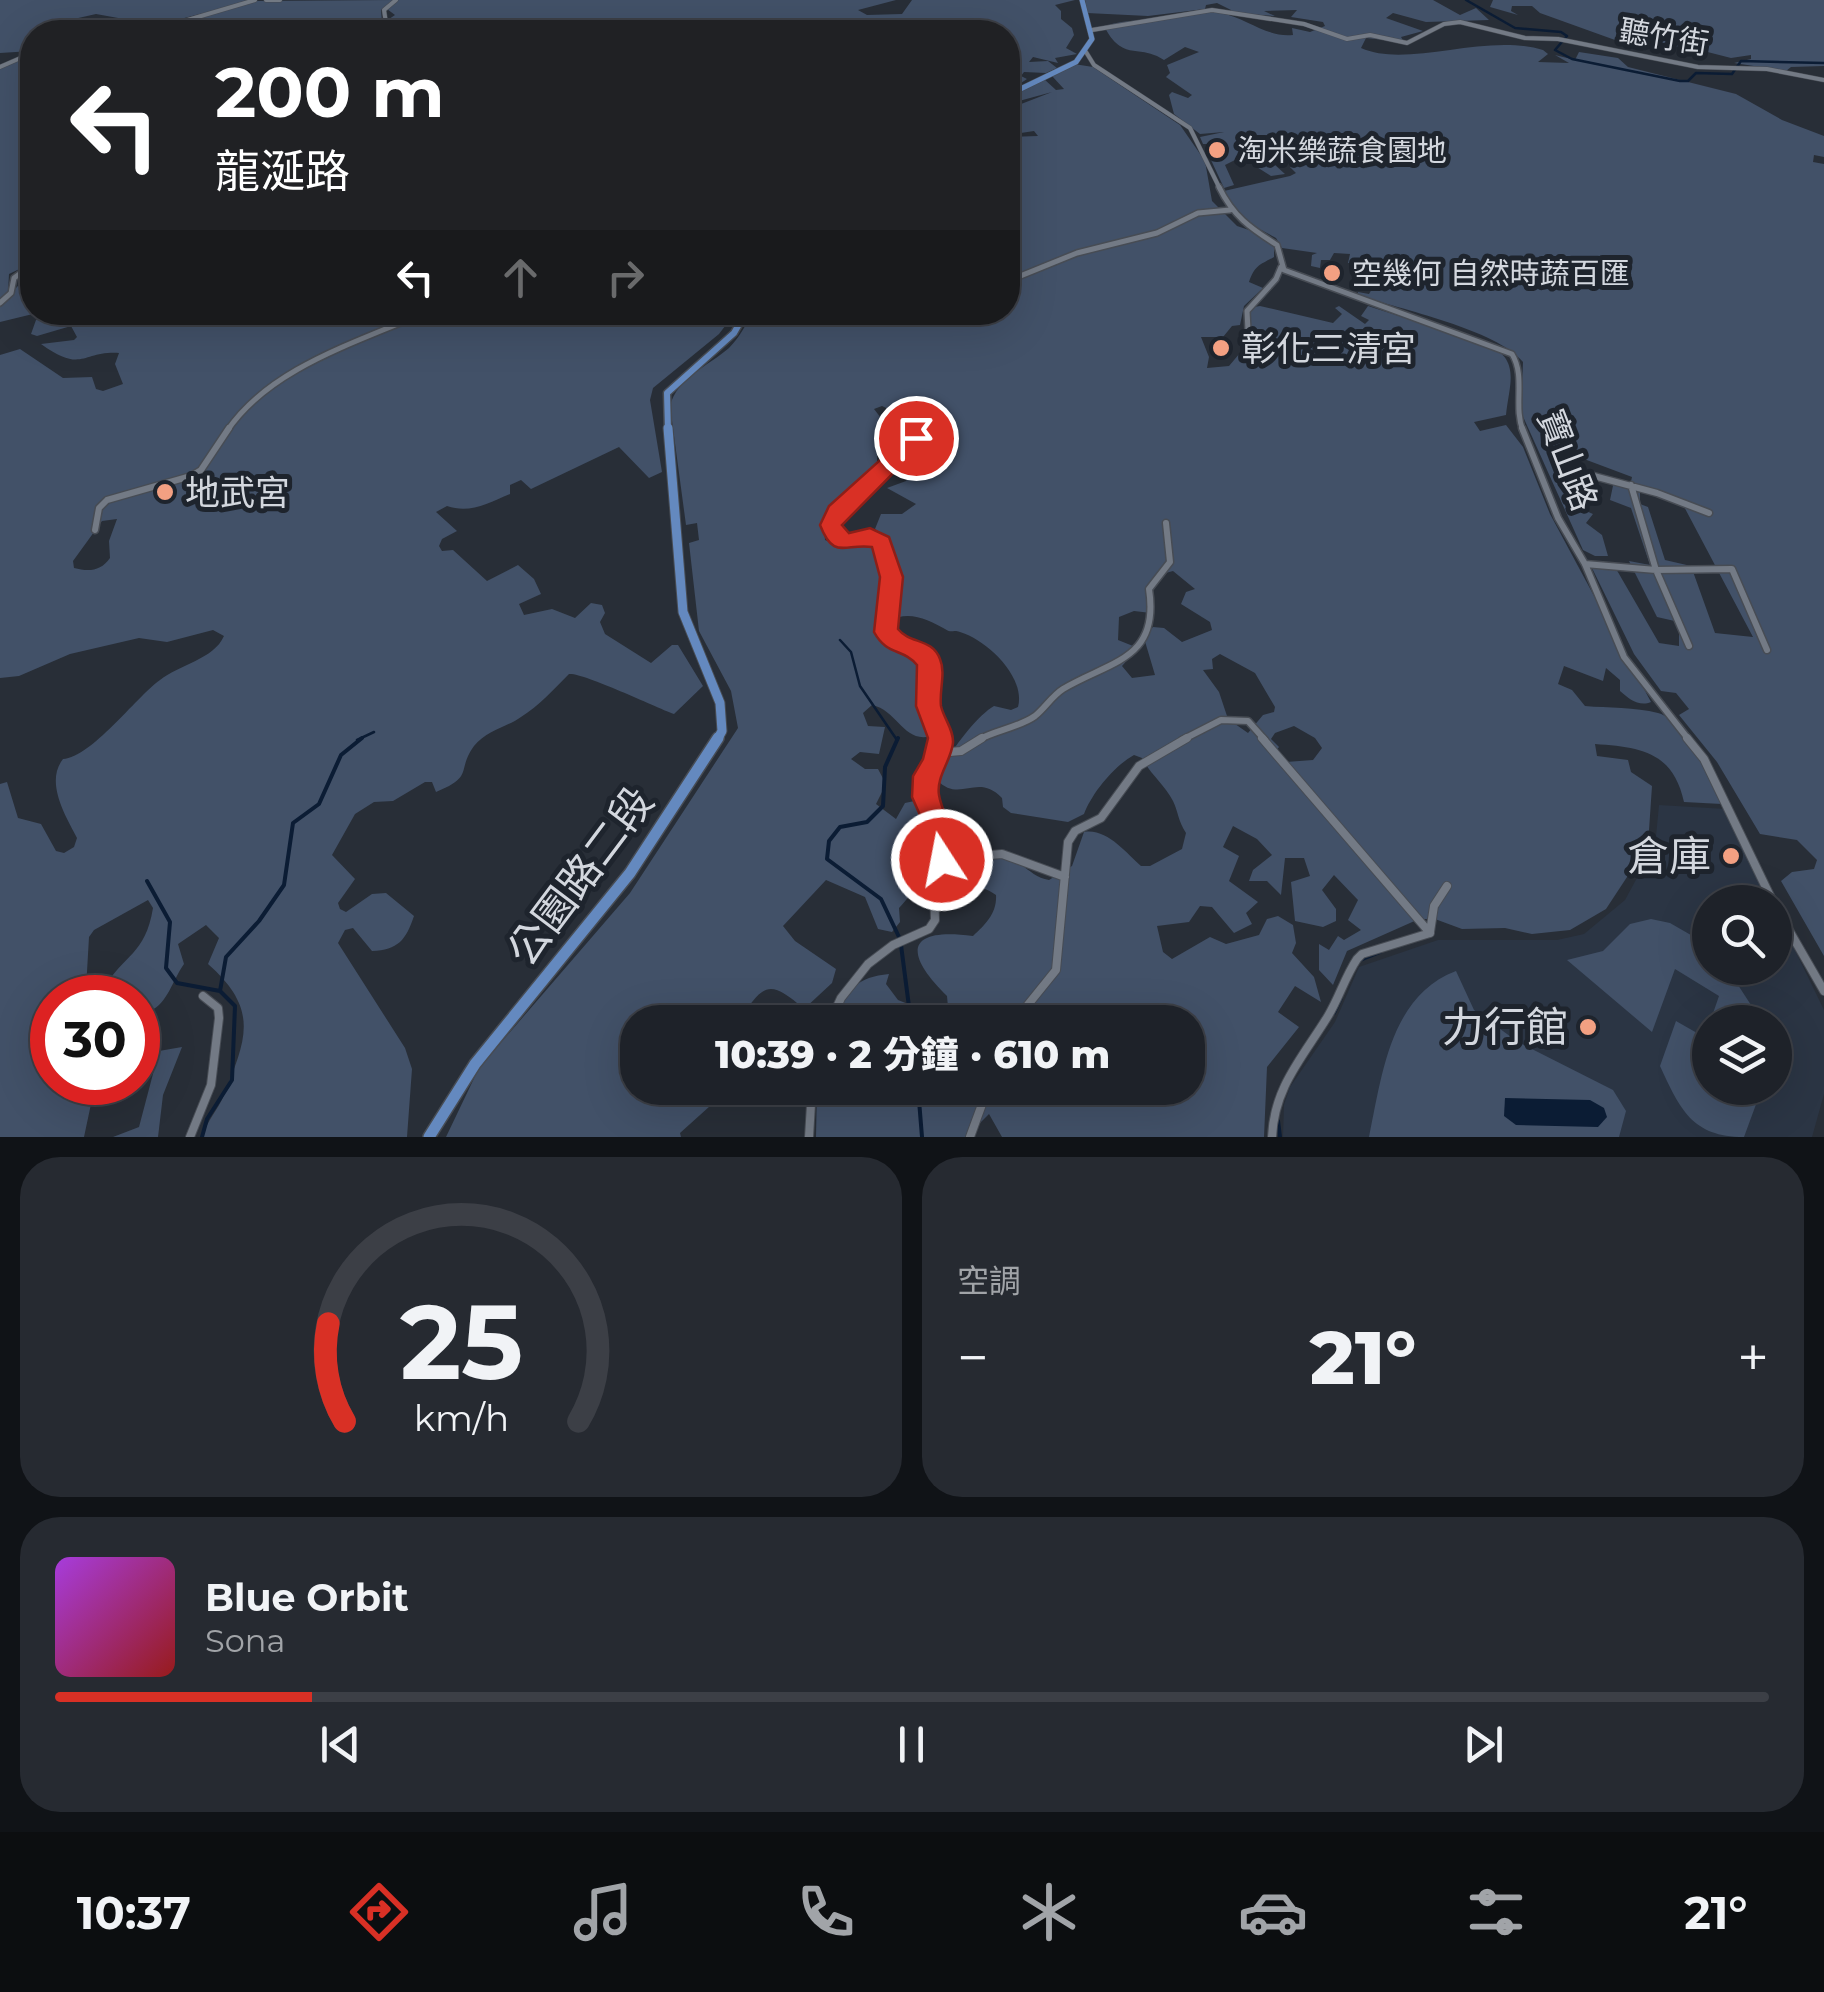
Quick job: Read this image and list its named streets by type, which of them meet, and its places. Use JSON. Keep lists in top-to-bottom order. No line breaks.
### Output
{"streets":{"main road":["公園路二段"],"street":["聽竹街","寶山路"]},"places":["淘米樂蔬食園地","空幾何 自然時蔬百匯","彰化三清宮","地武宮","倉庫","力行館"],"page":{"turn":["200 m","龍涎路"],"limit":"30","trip":"10:39 · 2 分鐘 · 610 m","tile":"空調","heat":["−","21°","+"],"song":["Blue Orbit","Sona"],"tabs":["10:37","21°"],"gauge":["25","km/h"]}}
